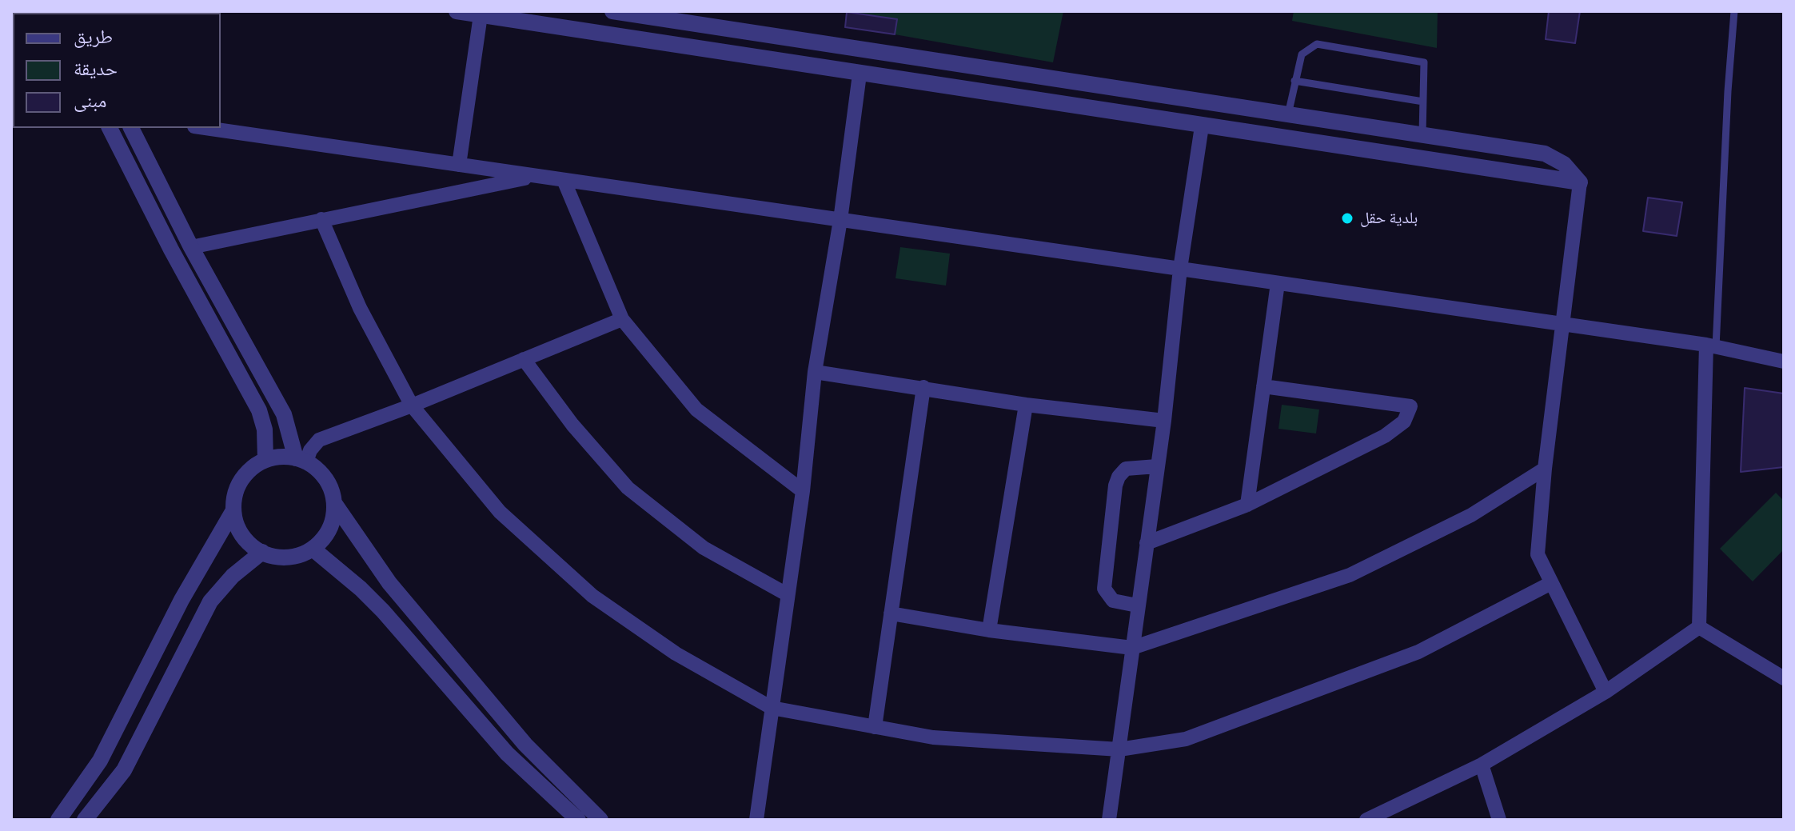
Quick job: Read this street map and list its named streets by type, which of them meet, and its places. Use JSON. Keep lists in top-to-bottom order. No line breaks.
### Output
{"places":["بلدية حقل"],"legend":["طريق","حديقة","مبنى"]}
